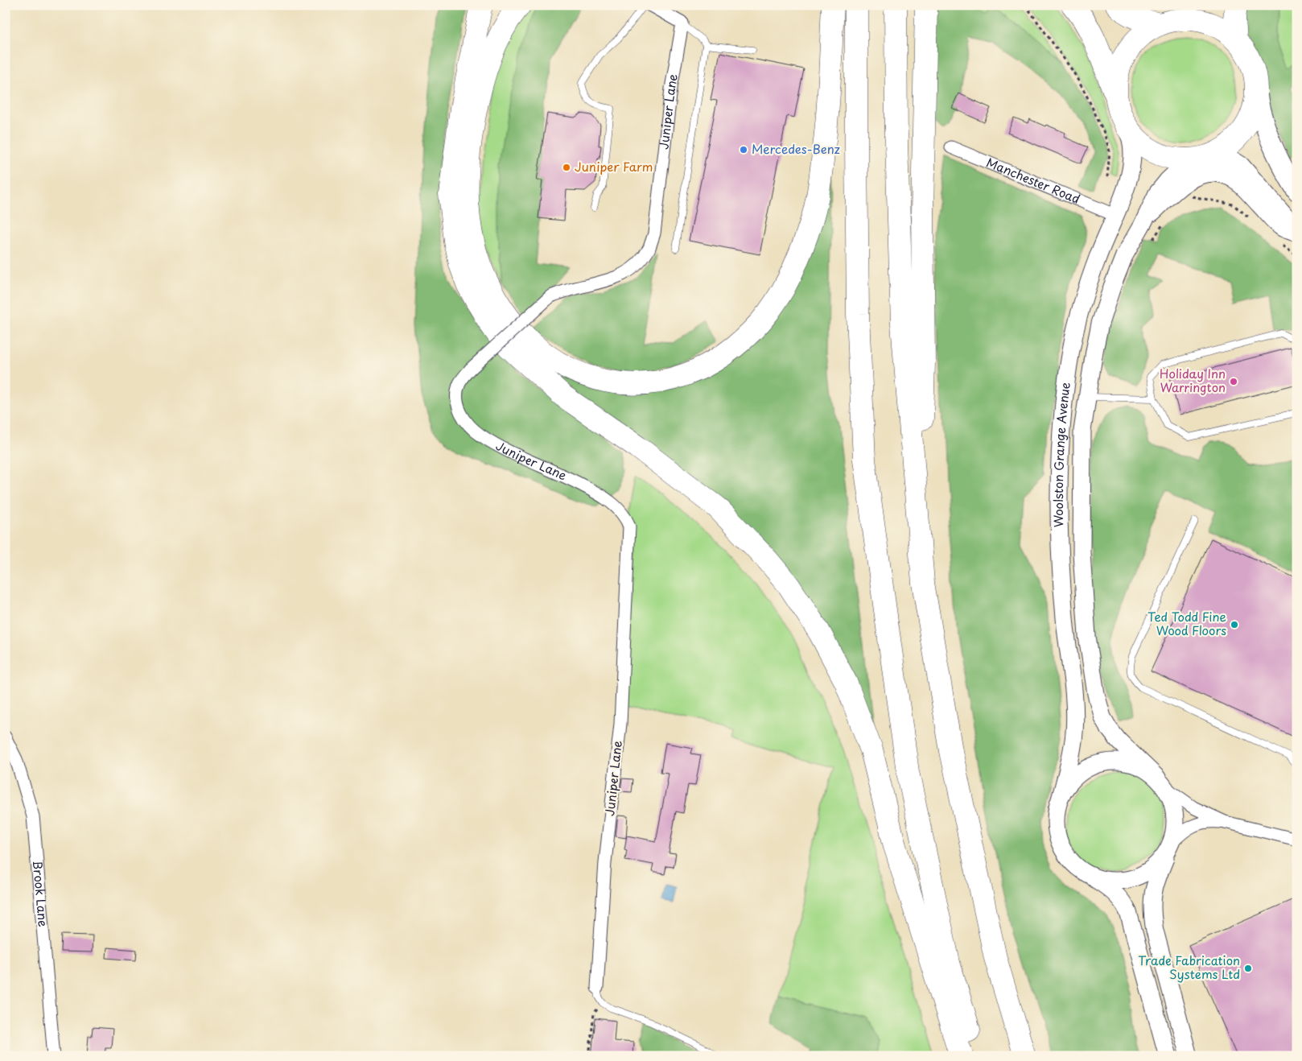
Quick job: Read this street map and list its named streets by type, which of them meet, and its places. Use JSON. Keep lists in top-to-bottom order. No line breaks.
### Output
{"streets":{"main road":["Woolston Grange Avenue"],"street":["Juniper Lane","Manchester Road","Brook Lane"]},"crossings":[["Manchester Road","Woolston Grange Avenue"]],"places":["Mercedes-Benz","Juniper Farm","Holiday Inn Warrington","Ted Todd Fine Wood Floors","Trade Fabrication Systems Ltd"]}
